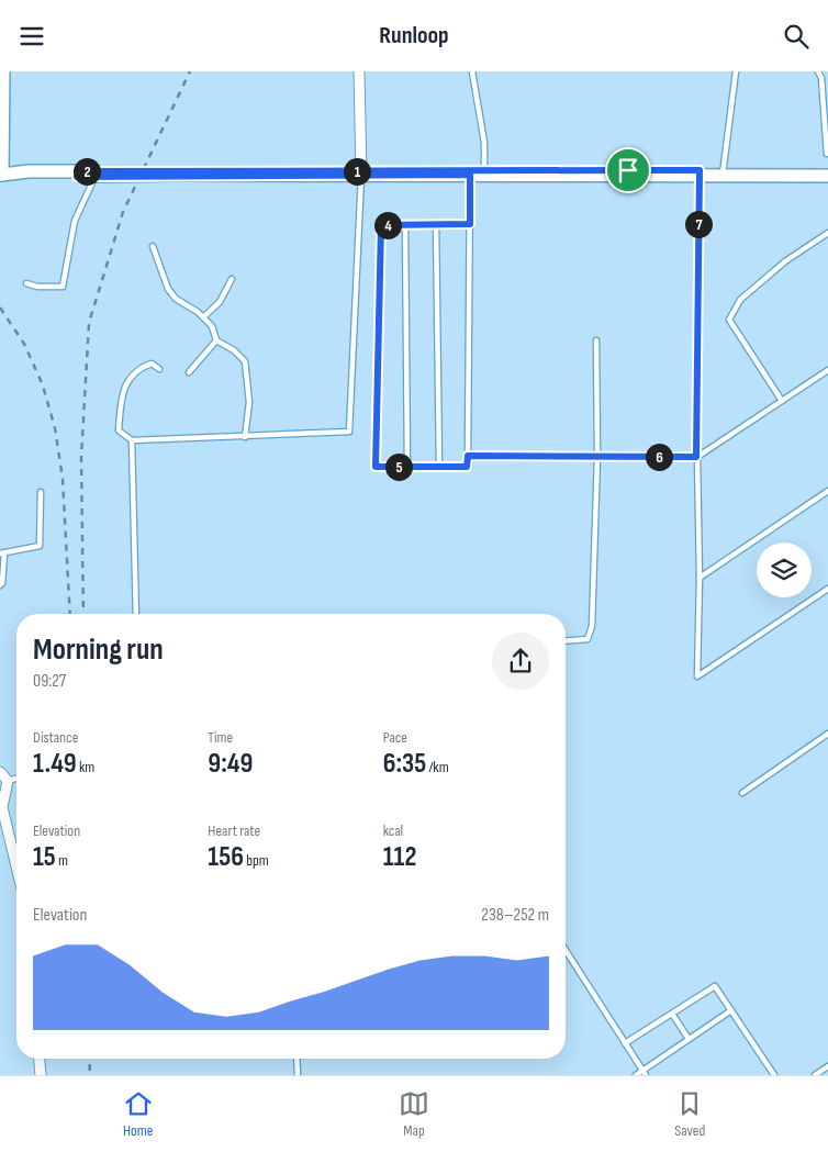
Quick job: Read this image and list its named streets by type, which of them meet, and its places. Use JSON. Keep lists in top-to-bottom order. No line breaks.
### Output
{"page":{"header":"Runloop","pins":["1","2","7","4","6","5"],"heading":["Morning run","09:27"],"stats":[["Distance","1.49 km"],["Time","9:49"],["Pace","6:35 /km"],["Elevation","15 m"],["Heart rate","156 bpm"],["kcal","112"]],"chart":["Elevation","238–252 m"],"tabs":["Home","Map","Saved"]}}
